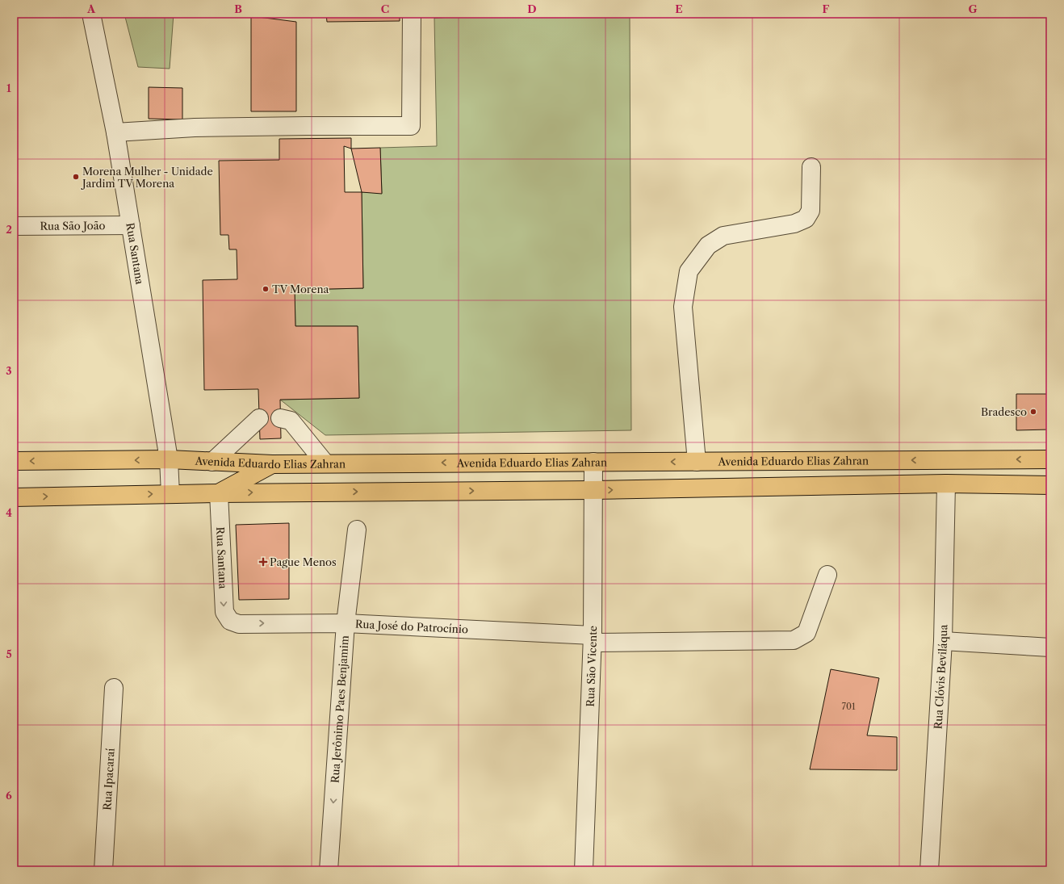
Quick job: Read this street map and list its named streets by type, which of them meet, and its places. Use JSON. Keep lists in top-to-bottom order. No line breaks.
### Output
{"streets":{"main road":["Avenida Eduardo Elias Zahran"],"street":["Rua São João","Rua Santana","Rua José do Patrocínio","Rua São Vicente","Rua Clóvis Beviláqua","Rua Jerônimo Paes Benjamim","Rua Ipacaraí"]},"crossings":[["Rua São João","Rua Santana"],["Rua Santana","Avenida Eduardo Elias Zahran"],["Rua Santana","Rua José do Patrocínio"],["Avenida Eduardo Elias Zahran","Rua São Vicente"],["Rua José do Patrocínio","Rua São Vicente"],["Rua José do Patrocínio","Rua Jerônimo Paes Benjamim"]],"one_way":["Rua Jerônimo Paes Benjamim"],"places":{"other":["Morena Mulher - Unidade Jardim TV Morena","TV Morena","Bradesco"],"health":["Pague Menos"]},"house_numbers":["701"],"grid":{"columns":["A","B","C","D","E","F","G"],"rows":["1","2","3","4","5","6"]}}
